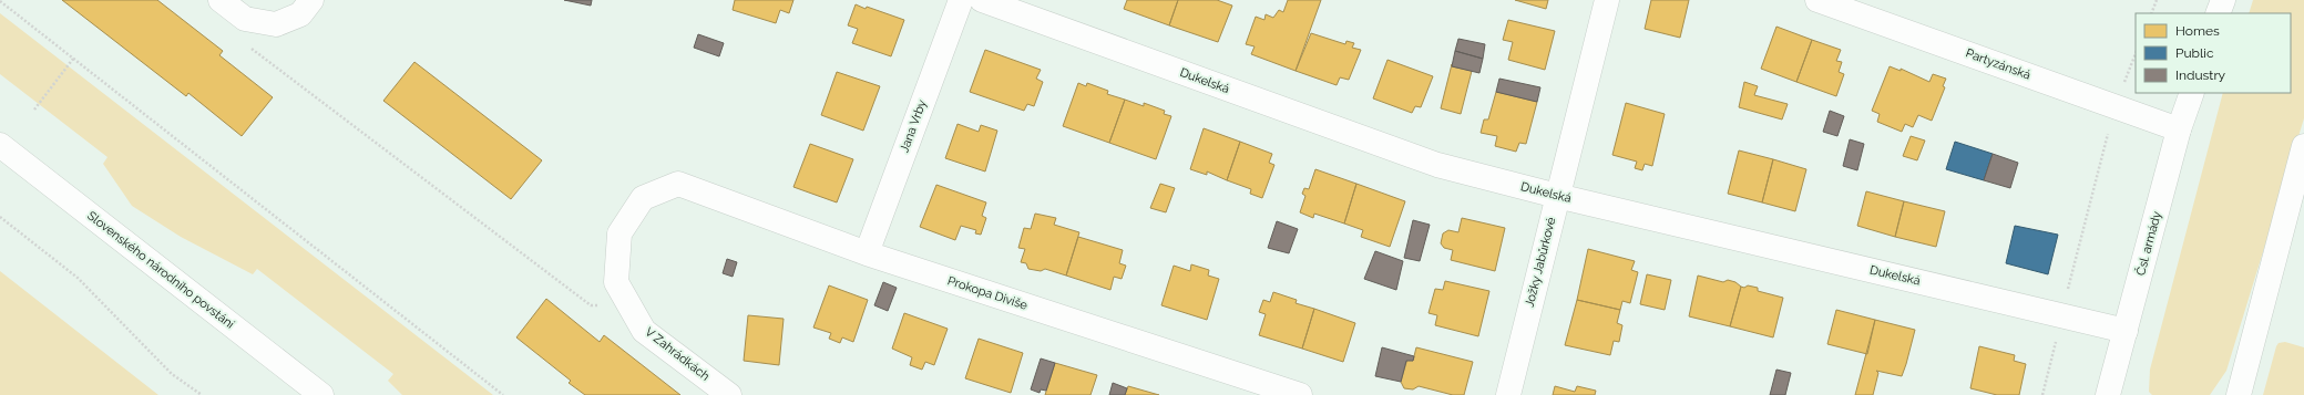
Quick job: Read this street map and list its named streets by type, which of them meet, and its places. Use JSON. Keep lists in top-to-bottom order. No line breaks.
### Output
{"streets":{"street":["Partyzánská","Dukelská","Jana Vrby","Čsl. armády","Jožky Jabůrkové","Slovenského národního povstání","Prokopa Diviše","V Zahrádkách"]},"crossings":[["Partyzánská","Čsl. armády"],["Dukelská","Čsl. armády"],["Dukelská","Jožky Jabůrkové"],["Jana Vrby","Prokopa Diviše"],["Prokopa Diviše","V Zahrádkách"]],"legend":["Homes","Public","Industry"]}
